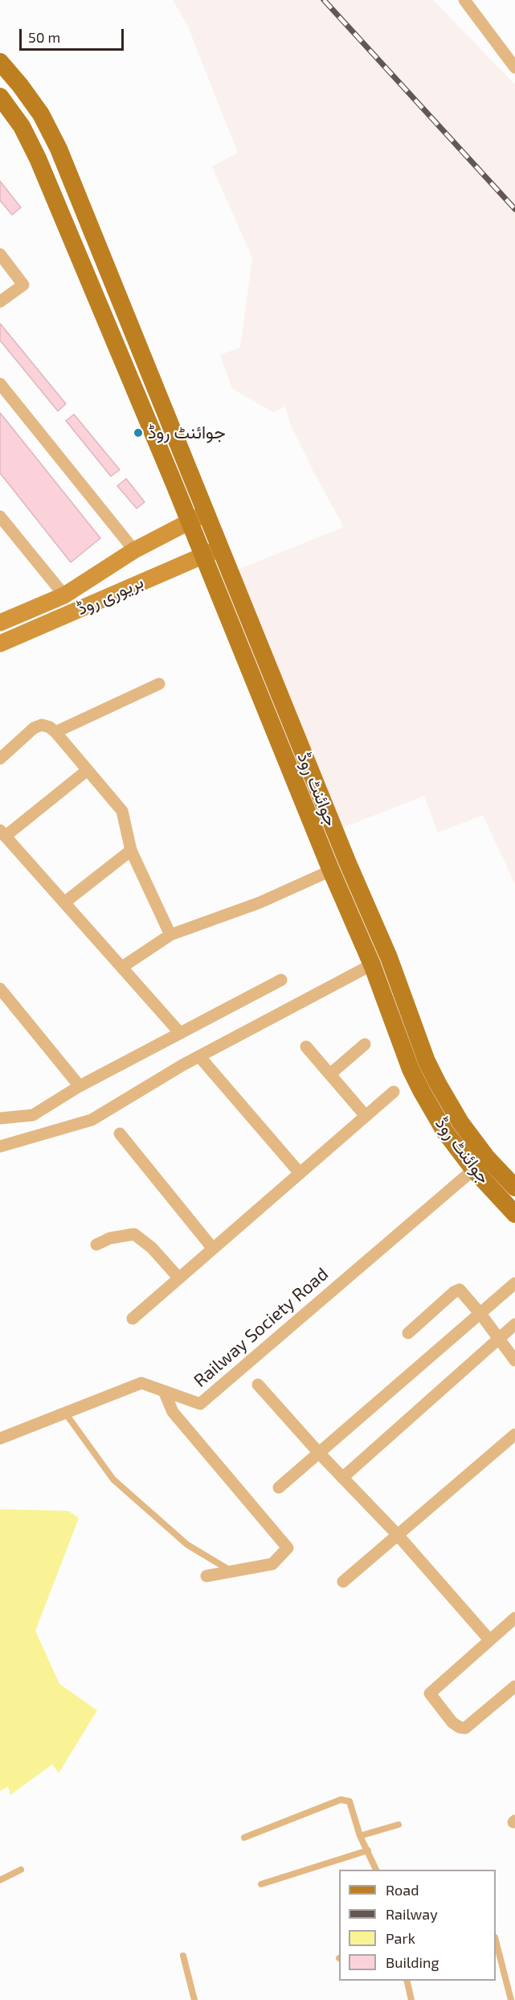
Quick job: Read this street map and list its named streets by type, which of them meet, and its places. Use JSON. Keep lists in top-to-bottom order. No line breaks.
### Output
{"streets":{"main road":["بریوری روڈ","جوائنٹ روڈ"],"street":["Railway Society Road"]},"crossings":[["بریوری روڈ","جوائنٹ روڈ"],["جوائنٹ روڈ","Railway Society Road"]],"places":["جوائنٹ روڈ"],"legend":["Road","Railway","Park","Building"],"scale_bar":"50 m"}
